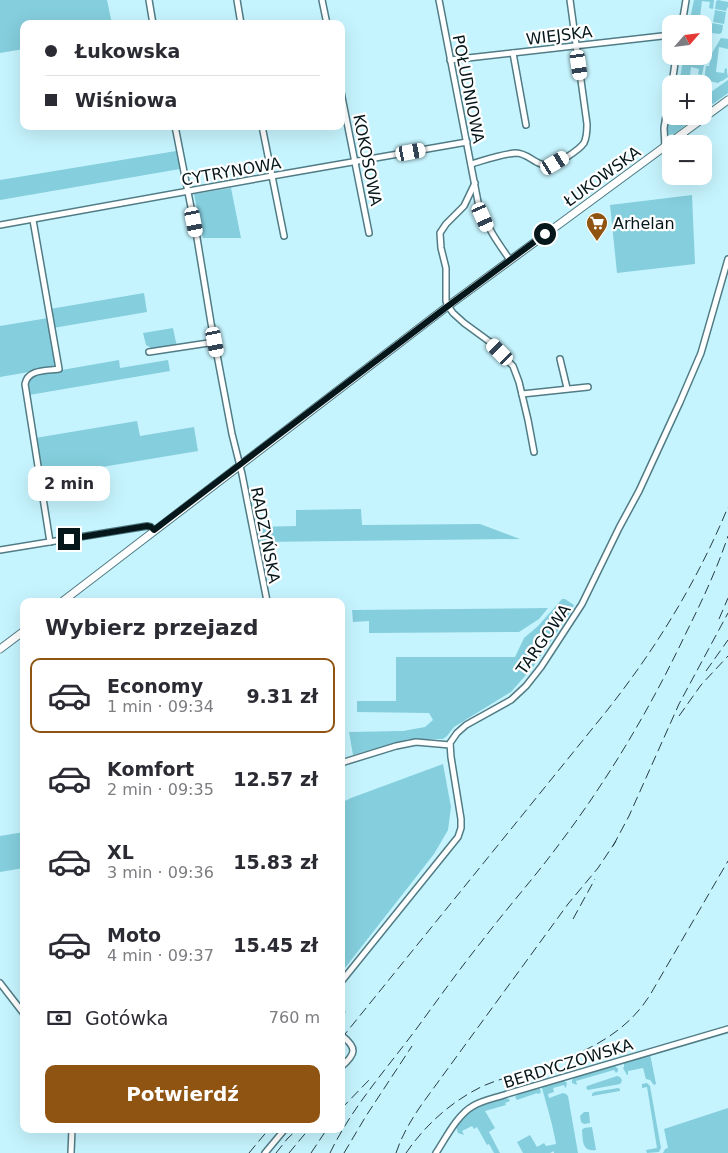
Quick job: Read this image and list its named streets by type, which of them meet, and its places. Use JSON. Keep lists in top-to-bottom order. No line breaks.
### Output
{"streets":{"main road":["ŁUKOWSKA"],"street":["WIEJSKA","POŁUDNIOWA","KOKOSOWA","CYTRYNOWA","RADZYŃSKA","TARGOWA","BERDYCZOWSKA"]},"crossings":[["WIEJSKA","POŁUDNIOWA"],["POŁUDNIOWA","CYTRYNOWA"],["POŁUDNIOWA","ŁUKOWSKA"],["KOKOSOWA","CYTRYNOWA"],["CYTRYNOWA","RADZYŃSKA"],["ŁUKOWSKA","RADZYŃSKA"]],"places":{"supermarket":["Arhelan"]},"north":"top right","page":{"map_buttons":["+","−"],"banner":["Łukowska","Wiśniowa"],"bubble":"2 min","heading":"Wybierz przejazd","list":[{"name":"Economy","note":"1 min · 09:34","value":"9.31 zł"},{"name":"Komfort","note":"2 min · 09:35","value":"12.57 zł"},{"name":"XL","note":"3 min · 09:36","value":"15.83 zł"},{"name":"Moto","note":"4 min · 09:37","value":"15.45 zł"}],"pay":["Gotówka","760 m"],"buttons":"Potwierdź"}}
